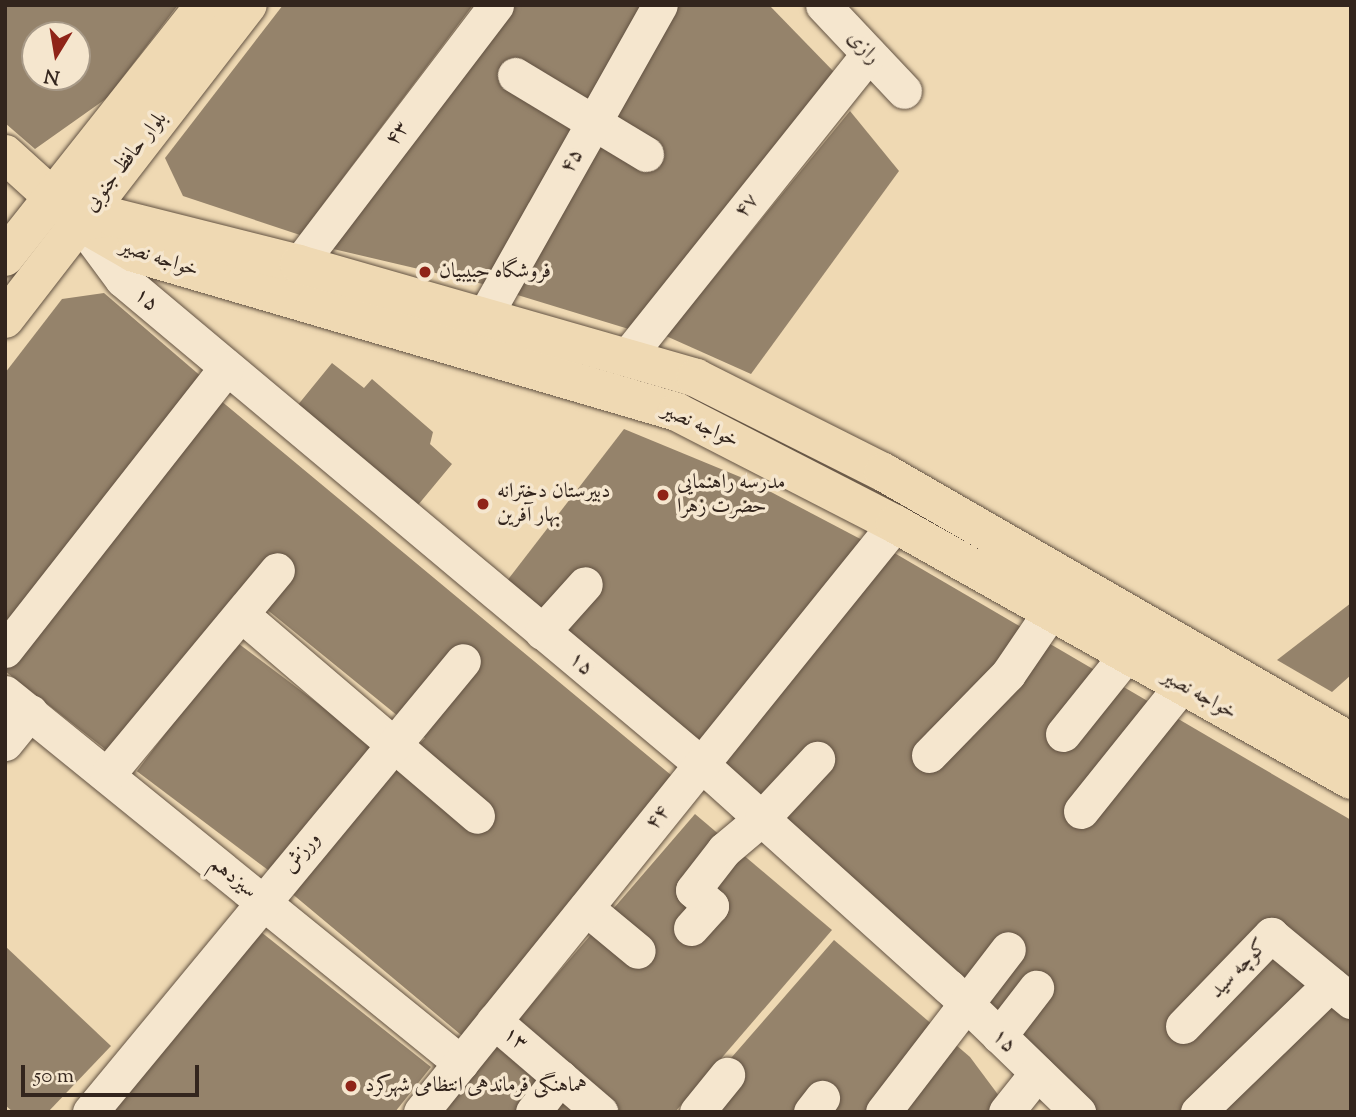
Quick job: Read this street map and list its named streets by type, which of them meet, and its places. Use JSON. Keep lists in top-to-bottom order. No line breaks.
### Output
{"streets":{"main road":["بلوار حافظ جنوبی","خواجه نصیر"],"street":["رازی","۴۳","۴۵","۴۷","۱۵","۴۴","ورزش","سیزدهم","کوچه سید","۱۳"]},"crossings":[["رازی","۴۷"],["۴۳","خواجه نصیر"],["۴۵","خواجه نصیر"],["بلوار حافظ جنوبی","خواجه نصیر"],["بلوار حافظ جنوبی","۱۵"],["۴۷","خواجه نصیر"],["خواجه نصیر","۱۵"],["خواجه نصیر","۴۴"],["۱۵","۴۴"],["۴۴","سیزدهم"],["۴۴","۱۳"],["ورزش","سیزدهم"]],"places":["فروشگاه حبیبیان","مدرسه راهنمایی حضرت زهرا","دبیرستان دخترانه بهار آفرین","هماهنگی فرماندهی انتظامی شهرکرد"],"scale_bar":"50 m","north":"bottom"}
